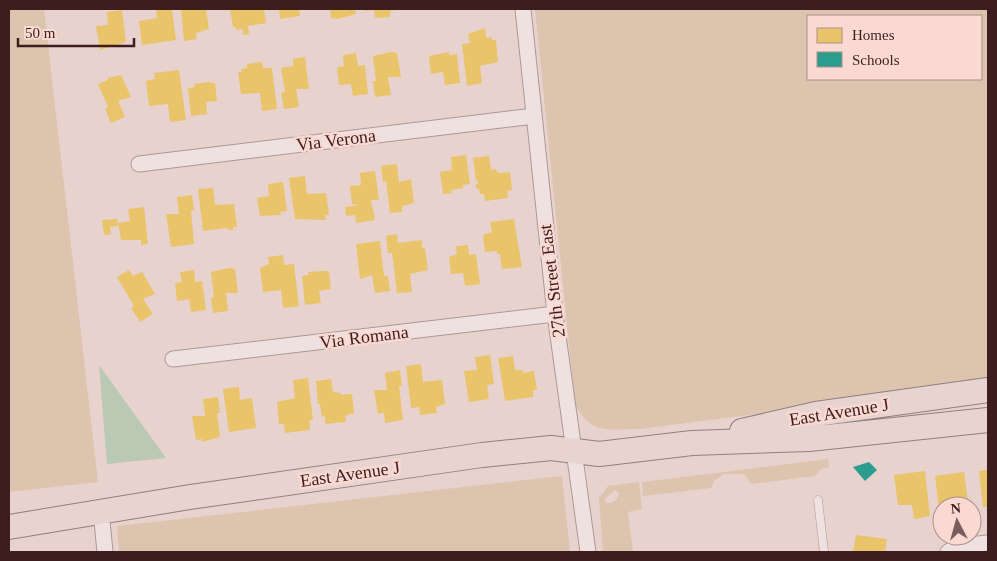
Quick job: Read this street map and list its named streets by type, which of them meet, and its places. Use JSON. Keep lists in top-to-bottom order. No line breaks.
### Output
{"streets":{"main road":["East Avenue J"],"street":["Via Verona","27th Street East","Via Romana"]},"crossings":[["Via Verona","27th Street East"],["27th Street East","Via Romana"],["27th Street East","East Avenue J"]],"legend":["Homes","Schools"],"scale_bar":"50 m","north":"top"}
